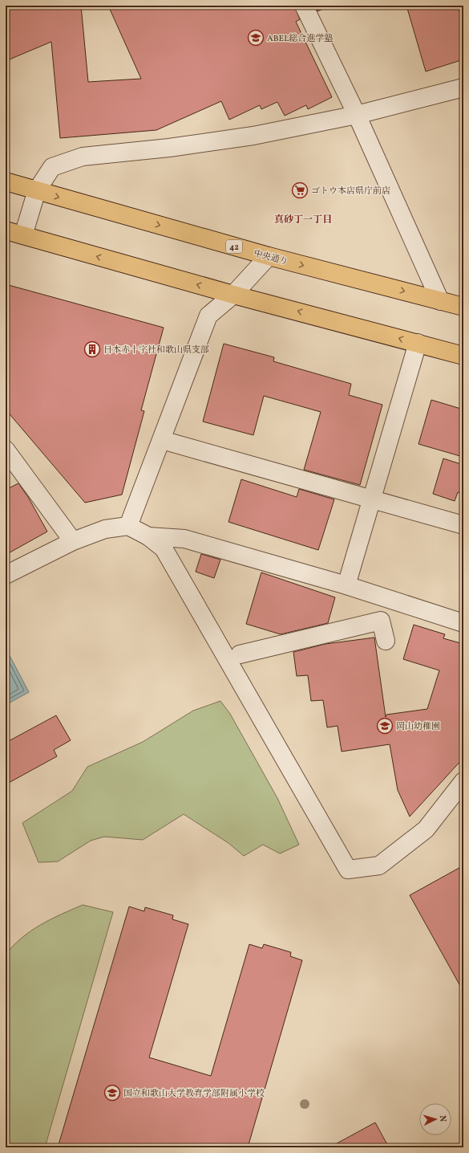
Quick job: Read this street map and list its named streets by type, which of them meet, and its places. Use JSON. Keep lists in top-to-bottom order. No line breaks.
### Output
{"streets":{"highway":["42","中央通り"]},"districts":["真砂丁一丁目"],"places":{"school or university":["ABEL総合進学塾","岡山幼稚園","国立和歌山大学教育学部附属小学校"],"supermarket":["ゴトウ本店県庁前店"],"building":["日本赤十字社和歌山県支部"]},"north":"right"}
